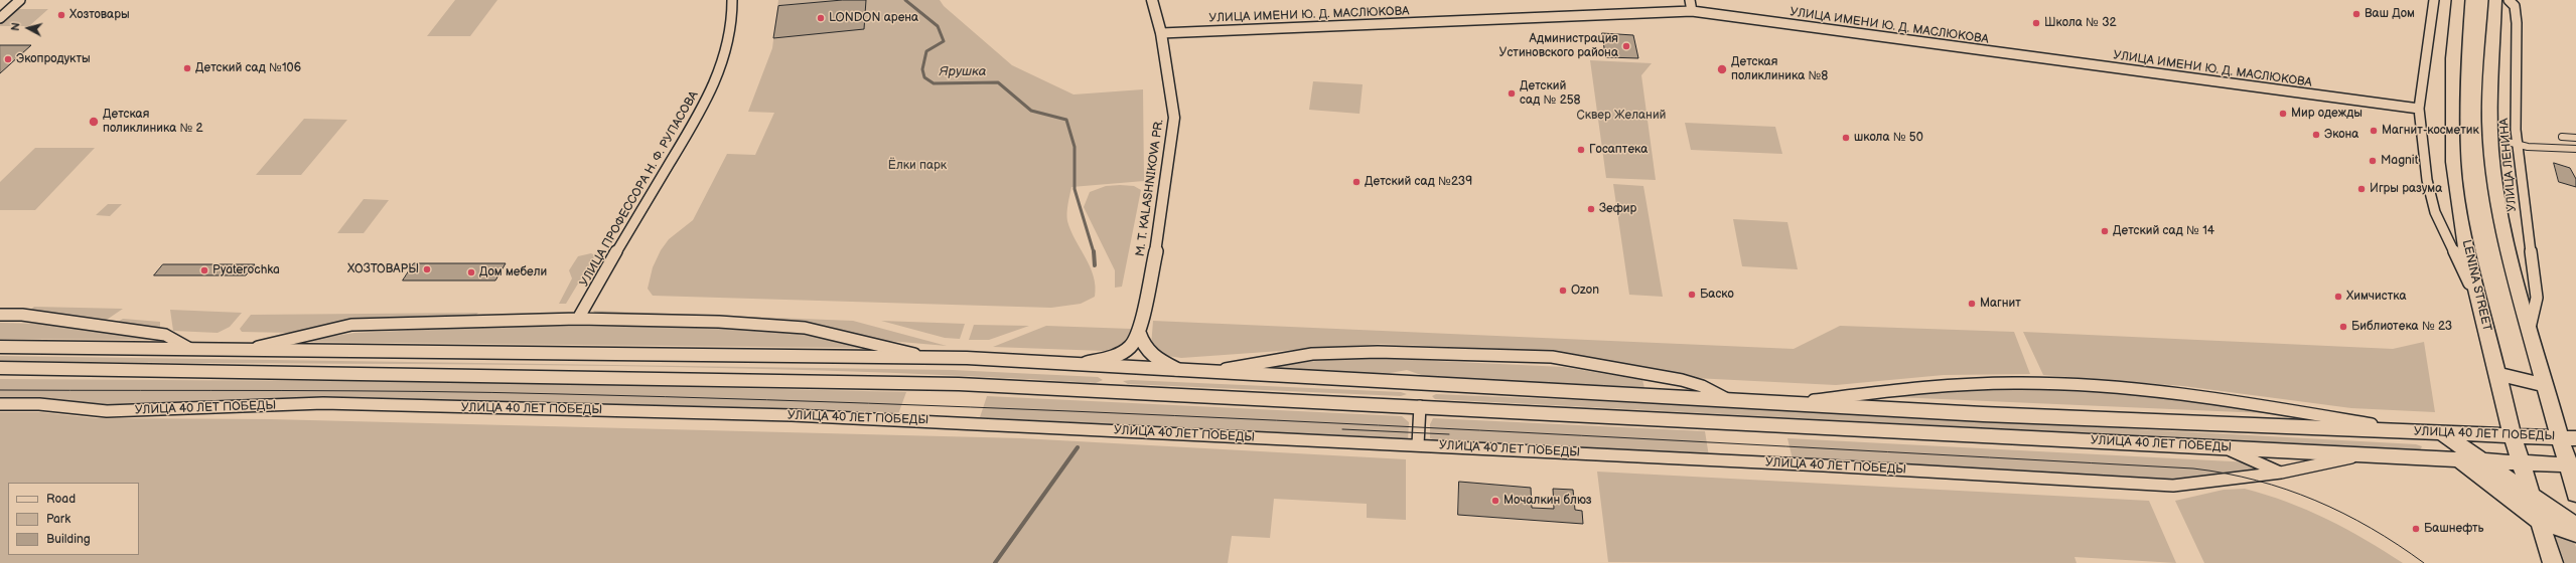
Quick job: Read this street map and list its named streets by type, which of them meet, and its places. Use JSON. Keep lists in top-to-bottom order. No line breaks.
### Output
{"streets":{"main road":["LENINA STREET","УЛИЦА 40 ЛЕТ ПОБЕДЫ"],"street":["УЛИЦА ИМЕНИ Ю. Д. МАСЛЮКОВА","УЛИЦА ЛЕНИНА","M. T. KALASHNIKOVA PR.","УЛИЦА ПРОФЕССОРА Н. Ф. РУПАСОВА"]},"crossings":[["УЛИЦА ИМЕНИ Ю. Д. МАСЛЮКОВА","M. T. KALASHNIKOVA PR."],["УЛИЦА ПРОФЕССОРА Н. Ф. РУПАСОВА","УЛИЦА 40 ЛЕТ ПОБЕДЫ"],["LENINA STREET","УЛИЦА 40 ЛЕТ ПОБЕДЫ"]],"water":["Ярушка"],"parks":["Сквер Желаний","Ёлки парк"],"places":["Ваш Дом","Хозтовары","LONDON арена","Школа № 32","Администрация Устиновского района","Экопродукты","Детский сад №106","Детская поликлиника №8","Детский сад № 258","Мир одежды","Детская поликлиника № 2","Магнит-косметик","Экона","школа № 50","Госаптека","Magnit","Детский сад №239","Игры разума","Зефир","Детский сад № 14","ХОЗТОВАРЫ","Pyaterochka","Дом мебели","Ozon","Баско","Химчистка","Магнит","Библиотека № 23","Мочалкин блюз","Башнефть"],"legend":["Road","Park","Building"],"north":"left"}
